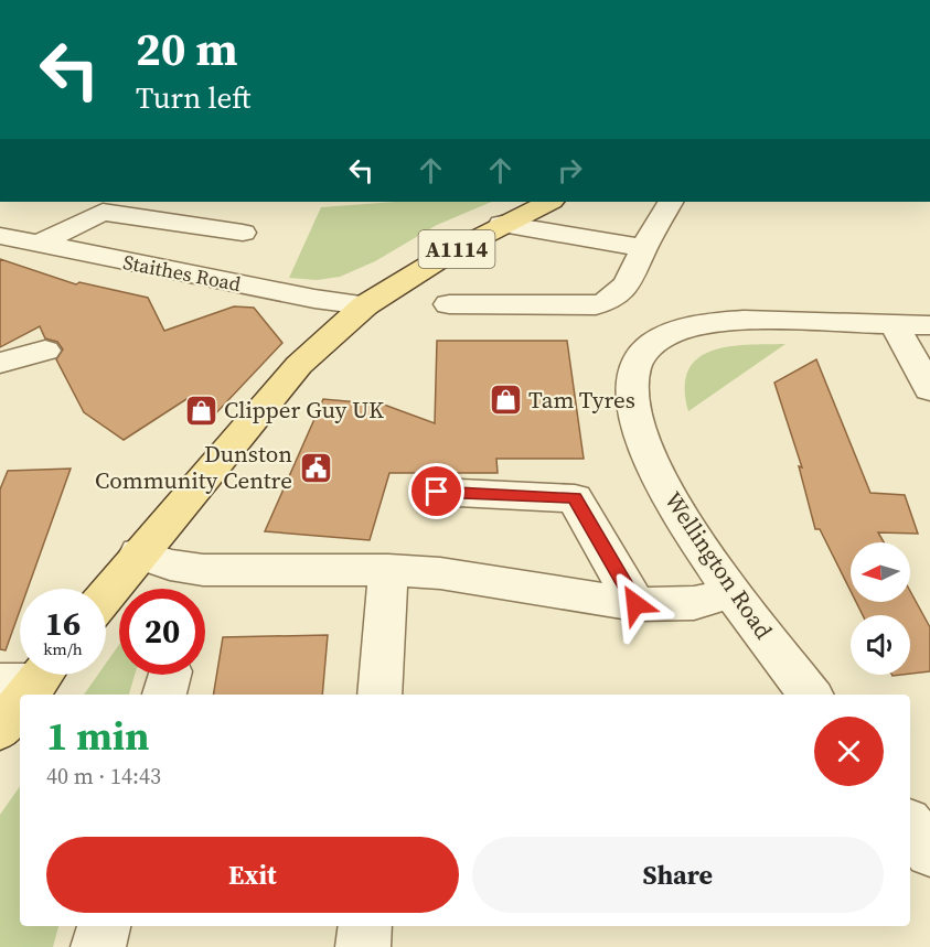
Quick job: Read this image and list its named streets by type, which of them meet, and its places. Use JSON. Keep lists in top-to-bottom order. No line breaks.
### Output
{"streets":{"main road":["A1114"],"street":["Staithes Road","Wellington Road"]},"crossings":[["A1114","Staithes Road"]],"places":{"shop":["Tam Tyres","Clipper Guy UK"],"public building":["Dunston Community Centre"]},"north":"left","page":{"turn":["20 m","Turn left"],"speed":"16 km/h","limit":"20","heading":["1 min","40 m · 14:43"],"buttons":["Exit","Share"]}}
